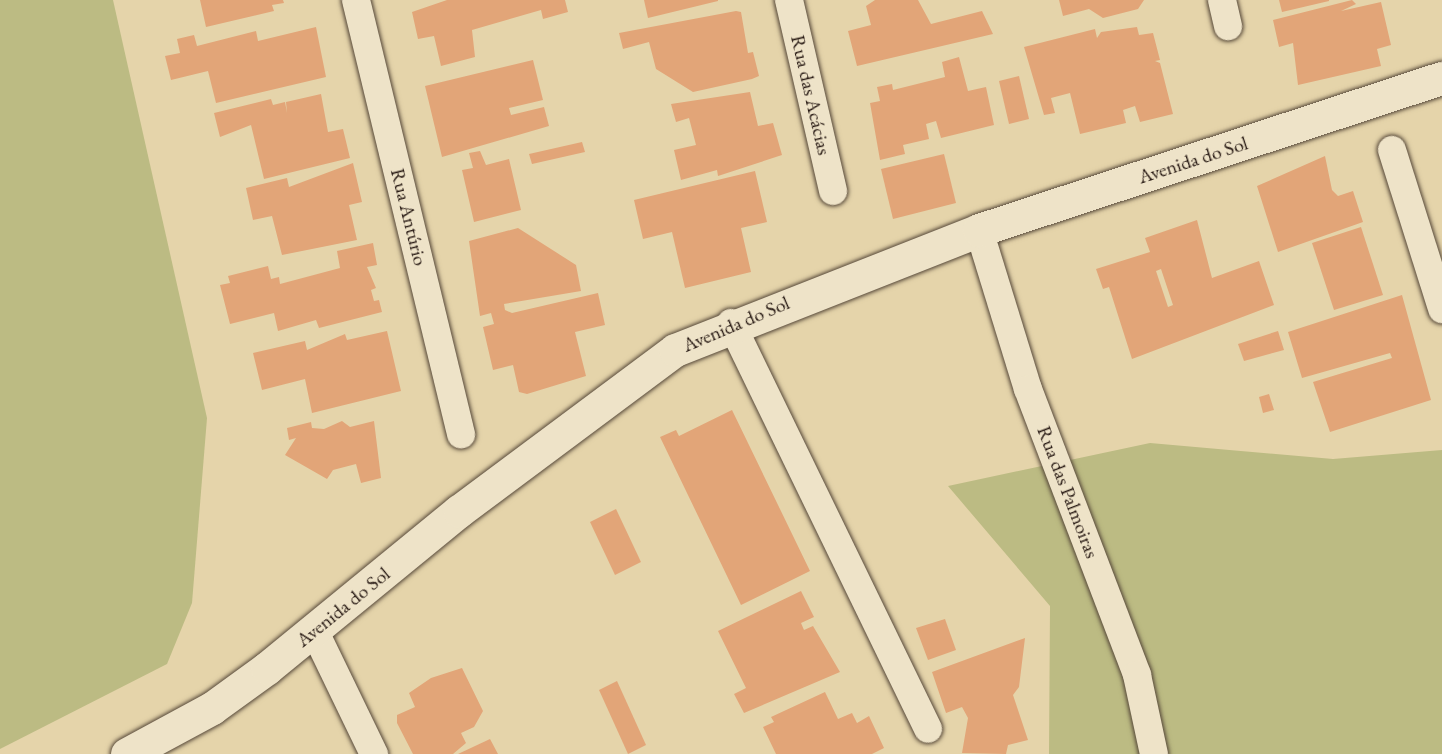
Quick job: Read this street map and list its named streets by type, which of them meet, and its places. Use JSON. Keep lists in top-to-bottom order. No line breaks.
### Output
{"streets":{"street":["Rua das Acácias","Avenida do Sol","Rua Antúrio","Rua das Palmoiras"]},"crossings":[["Avenida do Sol","Rua das Palmoiras"]]}
